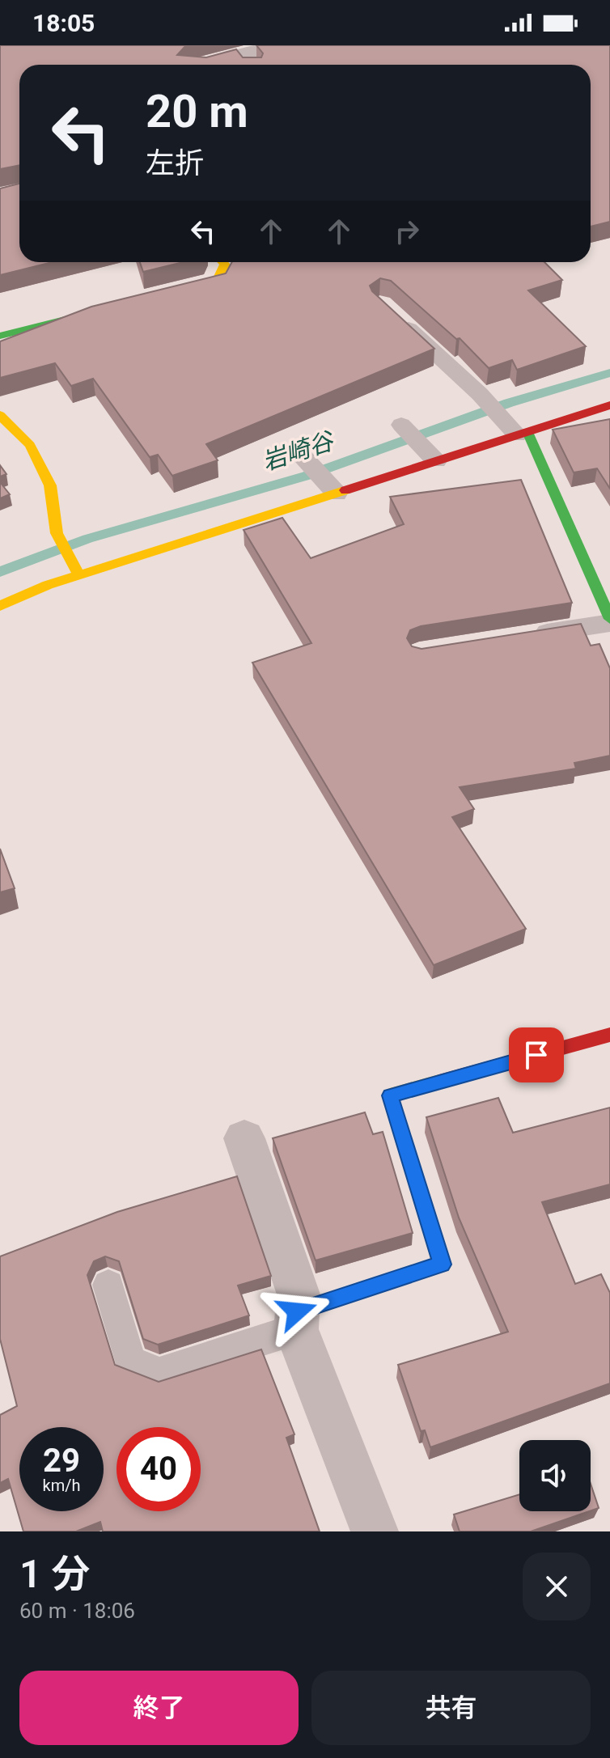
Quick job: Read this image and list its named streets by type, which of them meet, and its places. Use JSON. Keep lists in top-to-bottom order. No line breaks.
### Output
{"water":["岩崎谷"],"page":{"status":"18:05","turn":["20 m","左折"],"speed":"29 km/h","limit":"40","heading":["1 分","60 m · 18:06"],"buttons":["終了","共有"]}}
